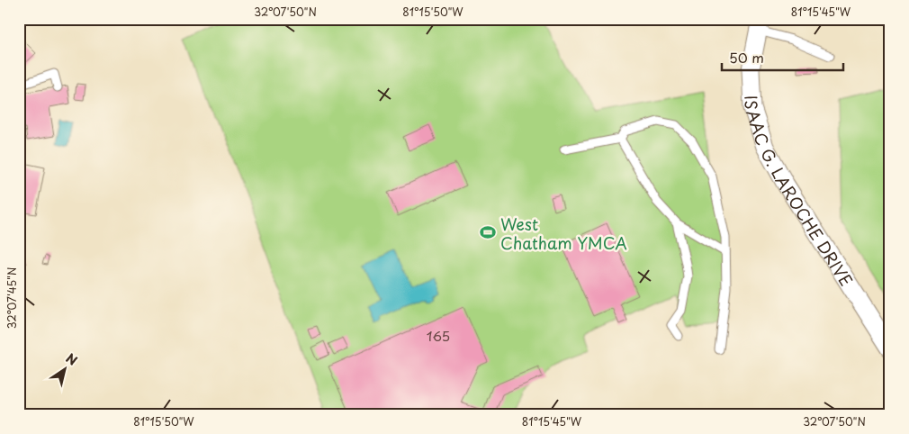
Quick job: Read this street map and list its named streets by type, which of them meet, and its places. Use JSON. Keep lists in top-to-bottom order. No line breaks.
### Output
{"streets":{"street":["ISAAC G. LAROCHE DRIVE"]},"places":{"sports":["West Chatham YMCA"]},"house_numbers":["165"],"scale_bar":"50 m","north":"top right","coordinates":["32°07'50\"N","81°15'50\"W","81°15'45\"W","32°07'45\"N"]}
